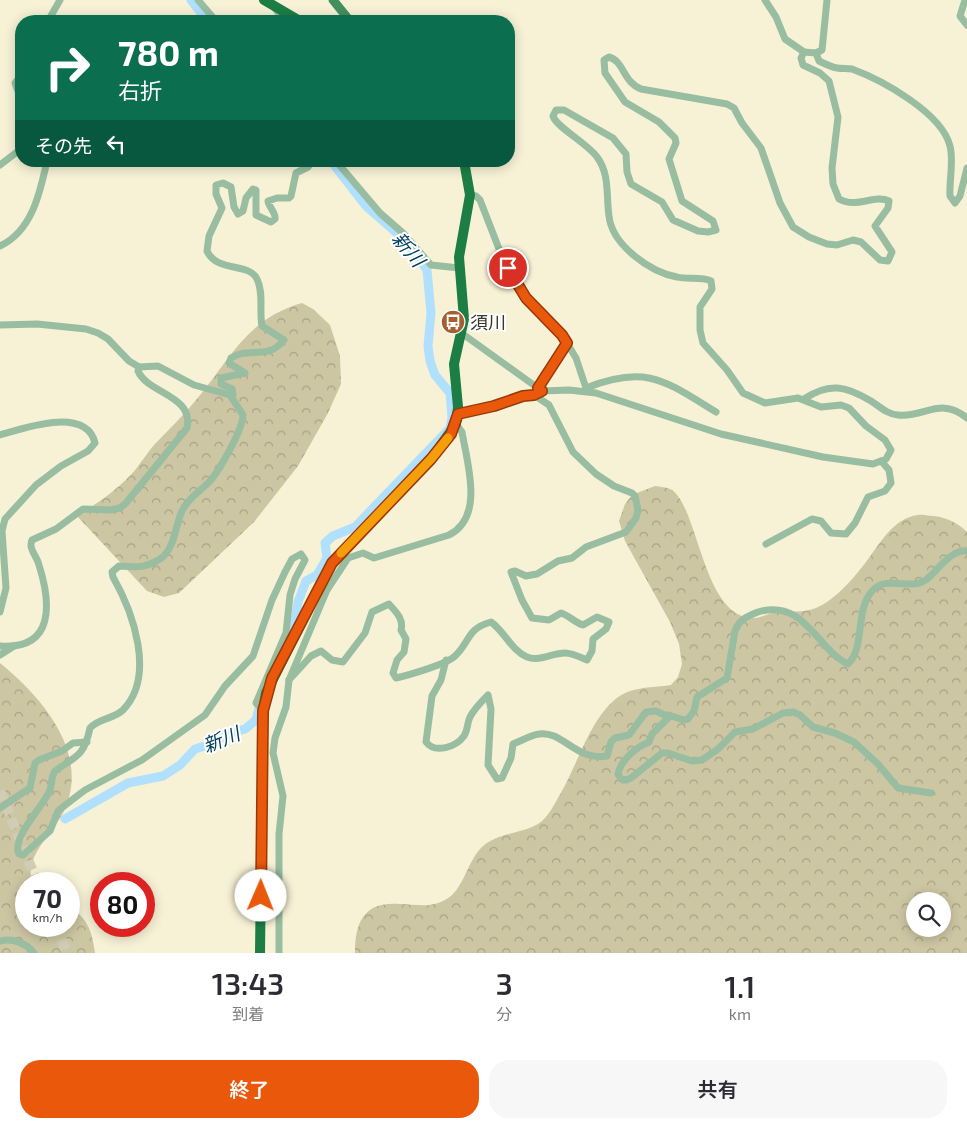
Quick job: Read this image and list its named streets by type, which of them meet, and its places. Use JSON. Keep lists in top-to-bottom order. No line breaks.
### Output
{"water":["新川"],"places":{"bus stop":["須川"]},"page":{"turn":["780 m","右折"],"then":"その先","speed":"70 km/h","limit":"80","eta":["13:43","到着","3","分","1.1","km"],"buttons":["終了","共有"]}}
